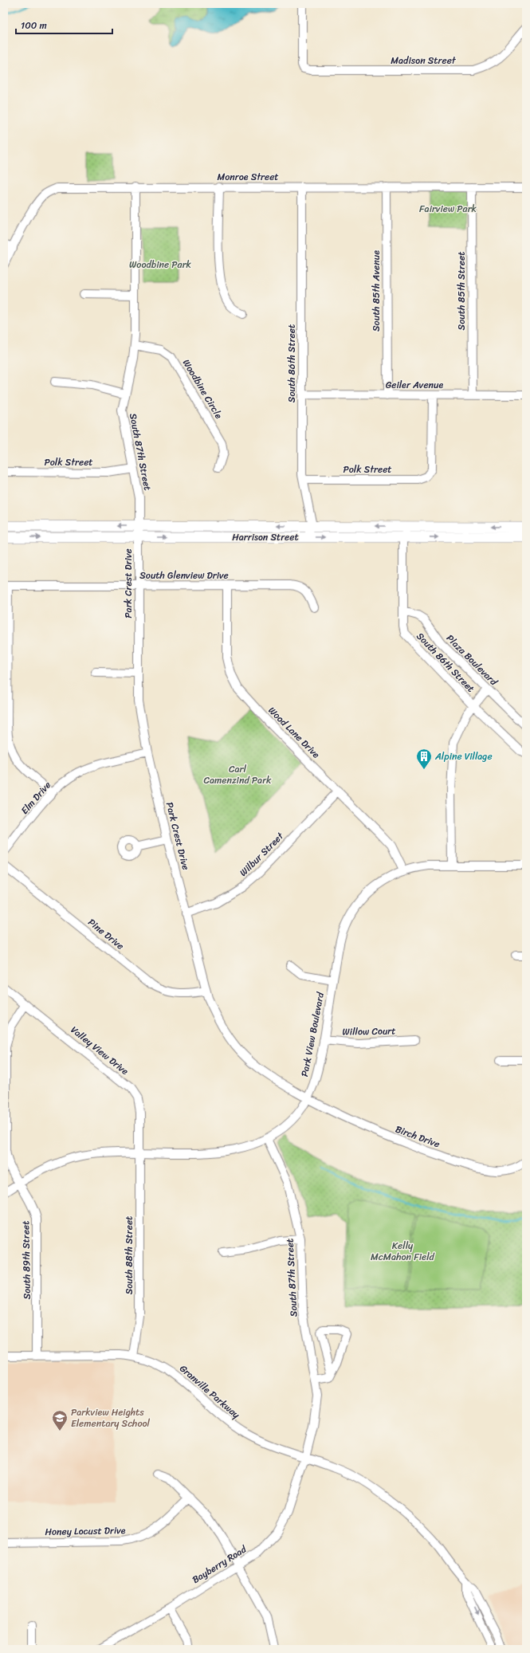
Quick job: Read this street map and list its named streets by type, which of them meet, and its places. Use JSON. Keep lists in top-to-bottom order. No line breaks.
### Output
{"streets":{"main road":["Harrison Street"],"street":["Madison Street","Monroe Street","South 85th Avenue","South 85th Street","South 86th Street","Geiler Avenue","Woodbine Circle","South 87th Street","Polk Street","South Glenview Drive","Park Crest Drive","Plaza Boulevard","Wood Lane Drive","Elm Drive","Wilbur Street","Pine Drive","Willow Court","Park View Boulevard","Valley View Drive","Birch Drive","South 88th Street","South 89th Street","Granville Parkway","Honey Locust Drive","Bayberry Road"]},"crossings":[["Monroe Street","South 85th Avenue"],["Monroe Street","South 85th Street"],["Monroe Street","South 86th Street"],["Monroe Street","South 87th Street"],["South 85th Avenue","Geiler Avenue"],["South 85th Street","Geiler Avenue"],["South 86th Street","Geiler Avenue"],["South 86th Street","Polk Street"],["South 86th Street","Harrison Street"],["South 86th Street","Plaza Boulevard"],["South 86th Street","Park View Boulevard"],["Geiler Avenue","Polk Street"],["Woodbine Circle","South 87th Street"],["South 87th Street","Polk Street"],["South 87th Street","Harrison Street"],["South 87th Street","Park Crest Drive"],["South 87th Street","Park View Boulevard"],["South 87th Street","Granville Parkway"],["South 87th Street","Bayberry Road"],["Harrison Street","Park Crest Drive"],["South Glenview Drive","Park Crest Drive"],["South Glenview Drive","Wood Lane Drive"],["Park Crest Drive","Elm Drive"],["Park Crest Drive","Wilbur Street"],["Park Crest Drive","Pine Drive"],["Park Crest Drive","Park View Boulevard"],["Park Crest Drive","Birch Drive"],["Wood Lane Drive","Wilbur Street"],["Wood Lane Drive","Park View Boulevard"],["Willow Court","Park View Boulevard"],["Park View Boulevard","Valley View Drive"],["Park View Boulevard","Birch Drive"],["Park View Boulevard","South 88th Street"],["Park View Boulevard","South 89th Street"],["Valley View Drive","South 88th Street"],["Valley View Drive","South 89th Street"],["South 88th Street","Granville Parkway"],["South 89th Street","Granville Parkway"],["Granville Parkway","Bayberry Road"]],"parks":["Fairview Park","Woodbine Park","Carl Camenzind Park","Kelly McMahon Field"],"places":{"building":["Alpine Village"],"school or university":["Parkview Heights Elementary School"]},"scale_bar":"100 m"}
